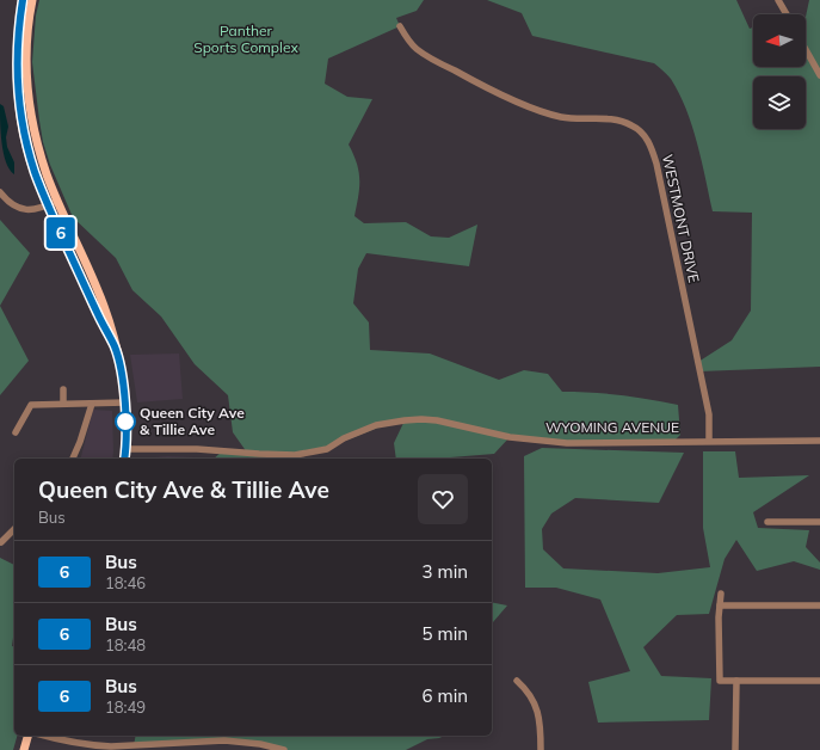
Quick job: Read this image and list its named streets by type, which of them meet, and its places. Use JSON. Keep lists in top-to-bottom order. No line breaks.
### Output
{"streets":{"street":["WESTMONT DRIVE","WYOMING AVENUE"]},"crossings":[["WESTMONT DRIVE","WYOMING AVENUE"]],"parks":["Panther Sports Complex"],"places":["Queen City Ave & Tillie Ave"],"lines":["bus line 6"],"north":"left","page":{"on_map":"6","heading":["Queen City Ave & Tillie Ave","Bus"],"list":[{"mark":"6","name":"Bus","note":"18:46","value":"3 min"},{"mark":"6","name":"Bus","note":"18:48","value":"5 min"},{"mark":"6","name":"Bus","note":"18:49","value":"6 min"}]}}
